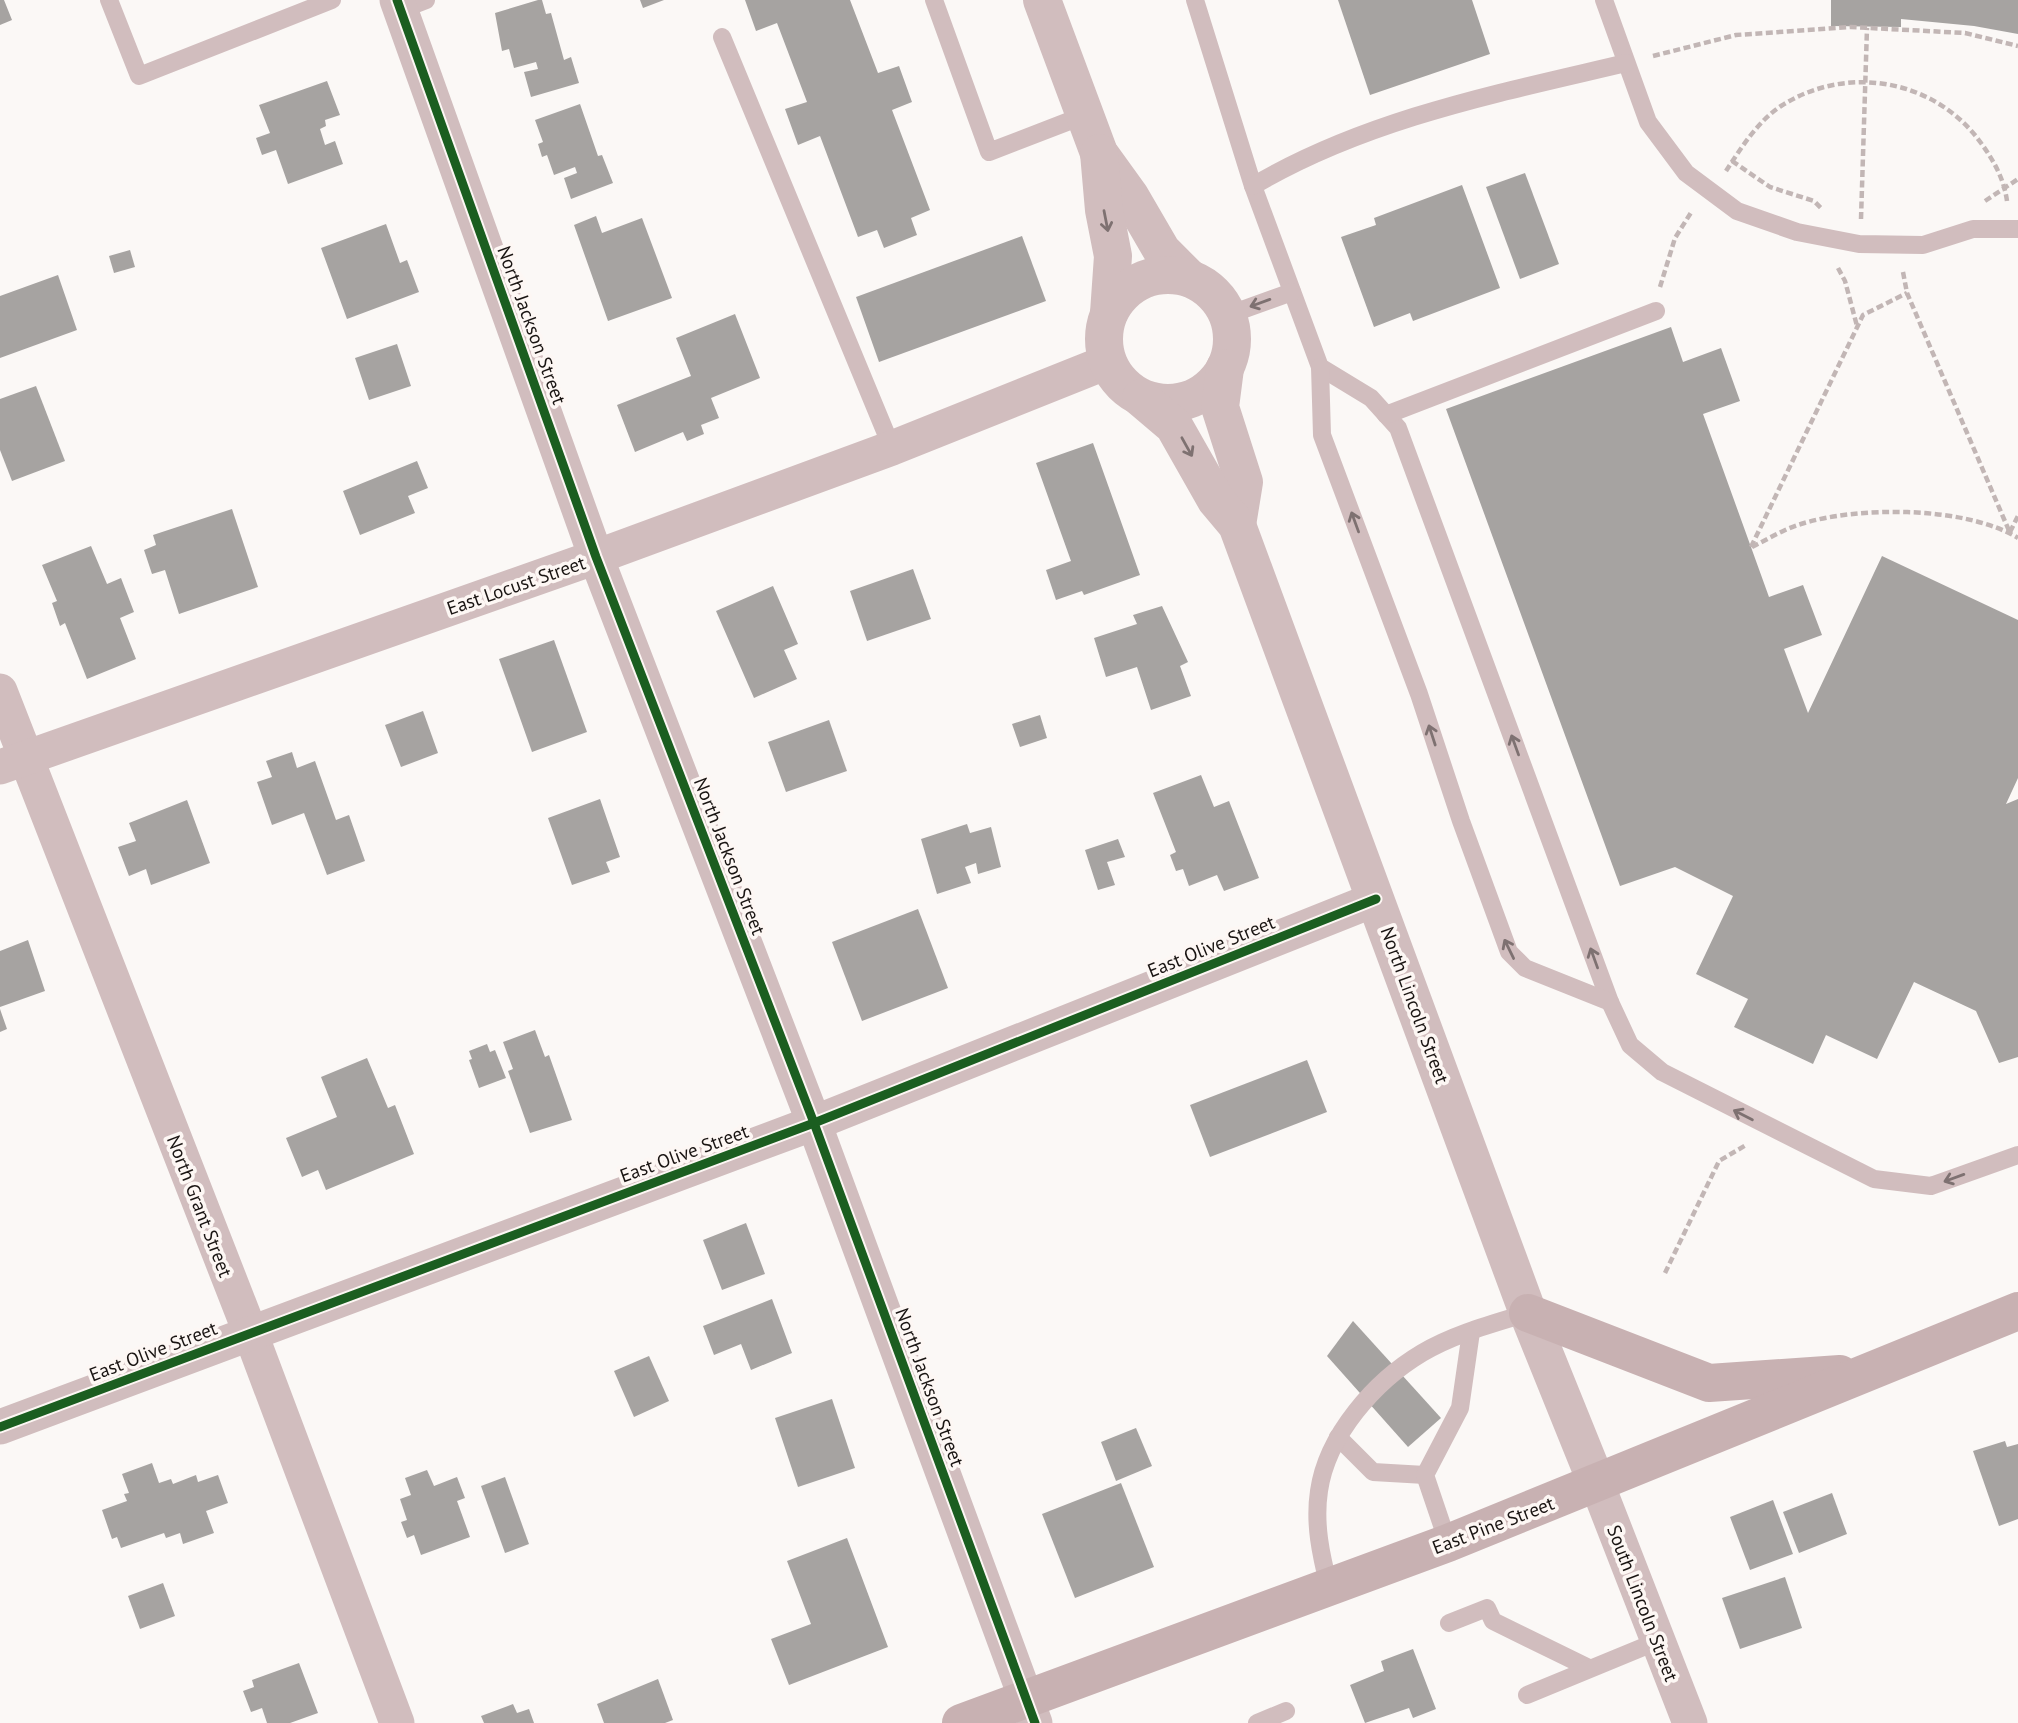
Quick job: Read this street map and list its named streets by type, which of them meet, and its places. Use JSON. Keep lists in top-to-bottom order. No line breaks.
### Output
{"streets":{"main road":["East Pine Street"],"street":["North Jackson Street","East Locust Street","East Olive Street","North Lincoln Street","North Grant Street","South Lincoln Street"]},"crossings":[["North Jackson Street","East Locust Street"],["North Jackson Street","East Olive Street"],["North Jackson Street","East Pine Street"],["East Locust Street","North Lincoln Street"],["East Locust Street","North Grant Street"],["East Olive Street","North Lincoln Street"],["East Olive Street","North Grant Street"],["North Lincoln Street","East Pine Street"],["North Lincoln Street","South Lincoln Street"],["East Pine Street","South Lincoln Street"]]}
